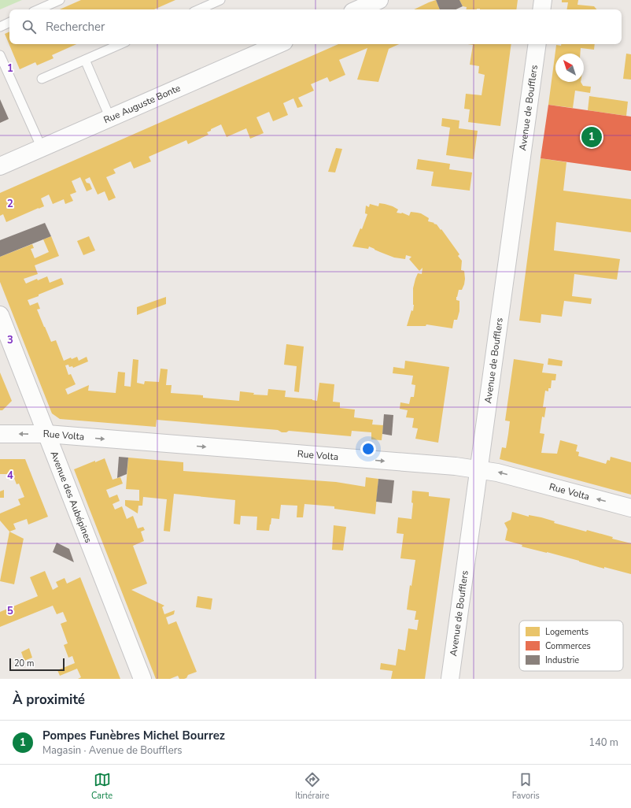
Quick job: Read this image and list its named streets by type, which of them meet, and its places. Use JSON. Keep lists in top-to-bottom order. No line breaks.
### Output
{"streets":{"street":["Rue Auguste Bonte","Avenue de Boufflers","Rue Volta","Avenue des Aubépines"]},"crossings":[["Avenue de Boufflers","Rue Volta"],["Rue Volta","Avenue des Aubépines"]],"legend":["Logements","Commerces","Industrie"],"scale_bar":"20 m","north":"top left","page":{"search":"Rechercher","pins":"1","scale":"20 m","heading":"À proximité","list":[{"mark":"1","name":"Pompes Funèbres Michel Bourrez","note":"Magasin · Avenue de Boufflers","value":"140 m"}],"nav":["Carte","Itinéraire","Favoris"]},"grid":{"rows":["1","2","3","4","5"]}}
